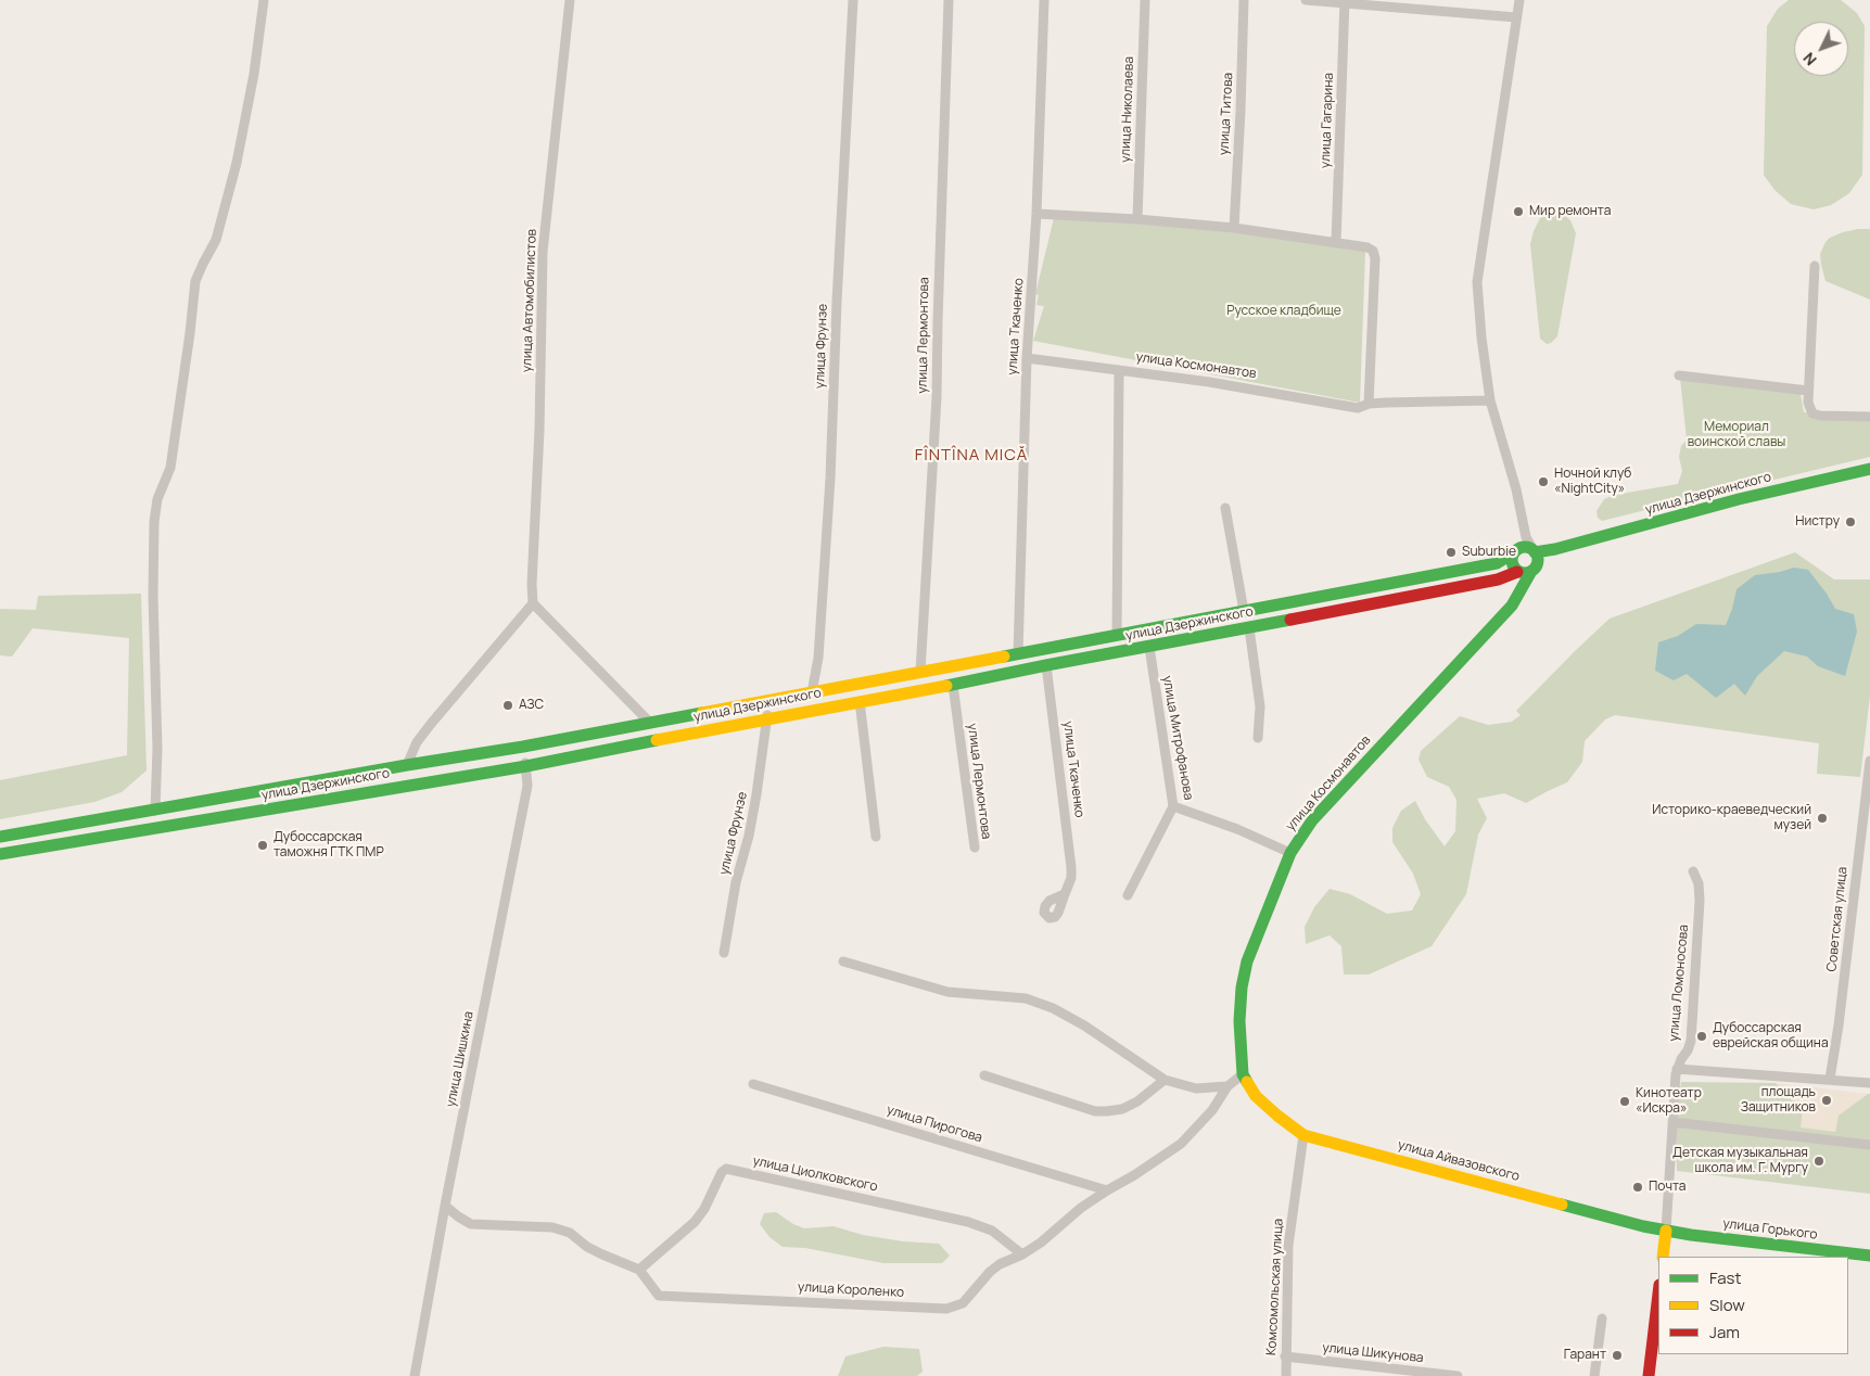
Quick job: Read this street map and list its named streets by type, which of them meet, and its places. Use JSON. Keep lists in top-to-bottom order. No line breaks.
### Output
{"streets":{"main road":["улица Космонавтов","улица Дзержинского","улица Ломоносова","улица Айвазовского","улица Горького"],"street":["улица Николаева","улица Титова","улица Гагарина","улица Автомобилистов","улица Ткаченко","улица Лермонтова","улица Фрунзе","улица Митрофанова","Советская улица","улица Шишкина","улица Пирогова","улица Циолковского","Комсомольская улица","улица Короленко","улица Шикунова"]},"crossings":[["улица Ткаченко","улица Космонавтов"],["улица Ткаченко","улица Дзержинского"],["улица Лермонтова","улица Дзержинского"],["улица Фрунзе","улица Дзержинского"],["улица Космонавтов","улица Дзержинского"],["улица Космонавтов","улица Митрофанова"],["улица Космонавтов","улица Айвазовского"],["улица Дзержинского","улица Митрофанова"],["улица Дзержинского","улица Шишкина"],["улица Ломоносова","улица Айвазовского"],["улица Ломоносова","улица Горького"],["улица Айвазовского","улица Горького"],["улица Айвазовского","Комсомольская улица"],["улица Циолковского","улица Короленко"],["Комсомольская улица","улица Шикунова"]],"districts":["FÎNTÎNA MICĂ"],"parks":["Русское кладбище","Мемориал воинской славы"],"places":["Мир ремонта","Ночной клуб «NightCity»","Нистру","Suburbie","АЗС","Историко-краеведческий музей","Дубоссарская таможня ГТК ПМР","Дубоссарская еврейская община","площадь Защитников","Кинотеатр «Искра»","Детская музыкальная школа им. Г. Мургу","Почта","Гарант"],"legend":["Fast","Slow","Jam"],"north":"bottom left"}
